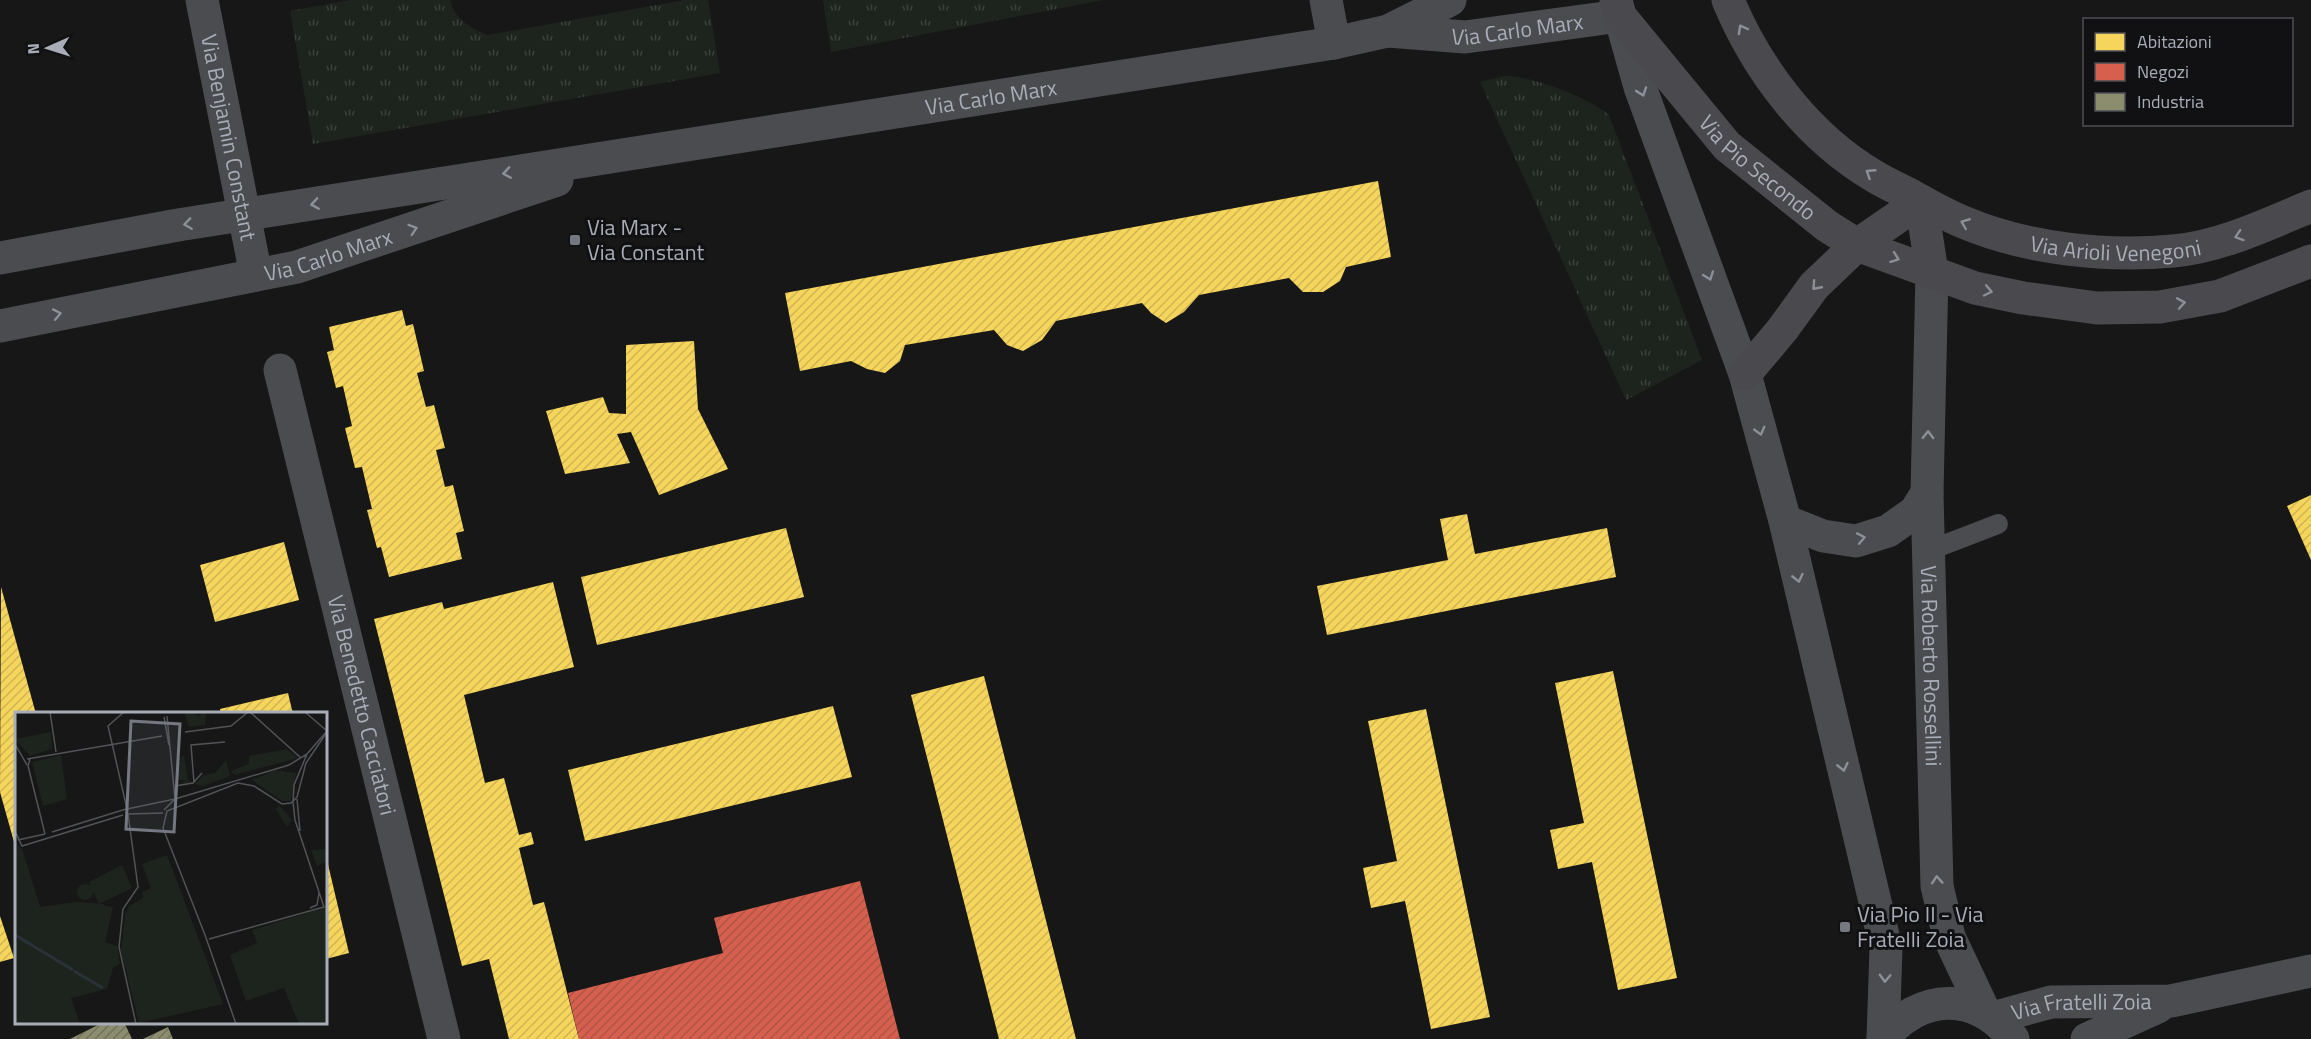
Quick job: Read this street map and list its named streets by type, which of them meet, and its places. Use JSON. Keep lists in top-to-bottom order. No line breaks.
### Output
{"streets":{"main road":["Via Pio Secondo","Via Arioli Venegoni"],"street":["Via Carlo Marx","Via Benjamin Constant","Via Roberto Rossellini","Via Benedetto Cacciatori","Via Fratelli Zoia"]},"crossings":[["Via Carlo Marx","Via Benjamin Constant"],["Via Carlo Marx","Via Pio Secondo"],["Via Pio Secondo","Via Roberto Rossellini"],["Via Roberto Rossellini","Via Fratelli Zoia"]],"places":{"transit":["Via Marx - Via Constant","Via Pio II - Via Fratelli Zoia"]},"legend":["Abitazioni","Negozi","Industria"],"north":"left"}
